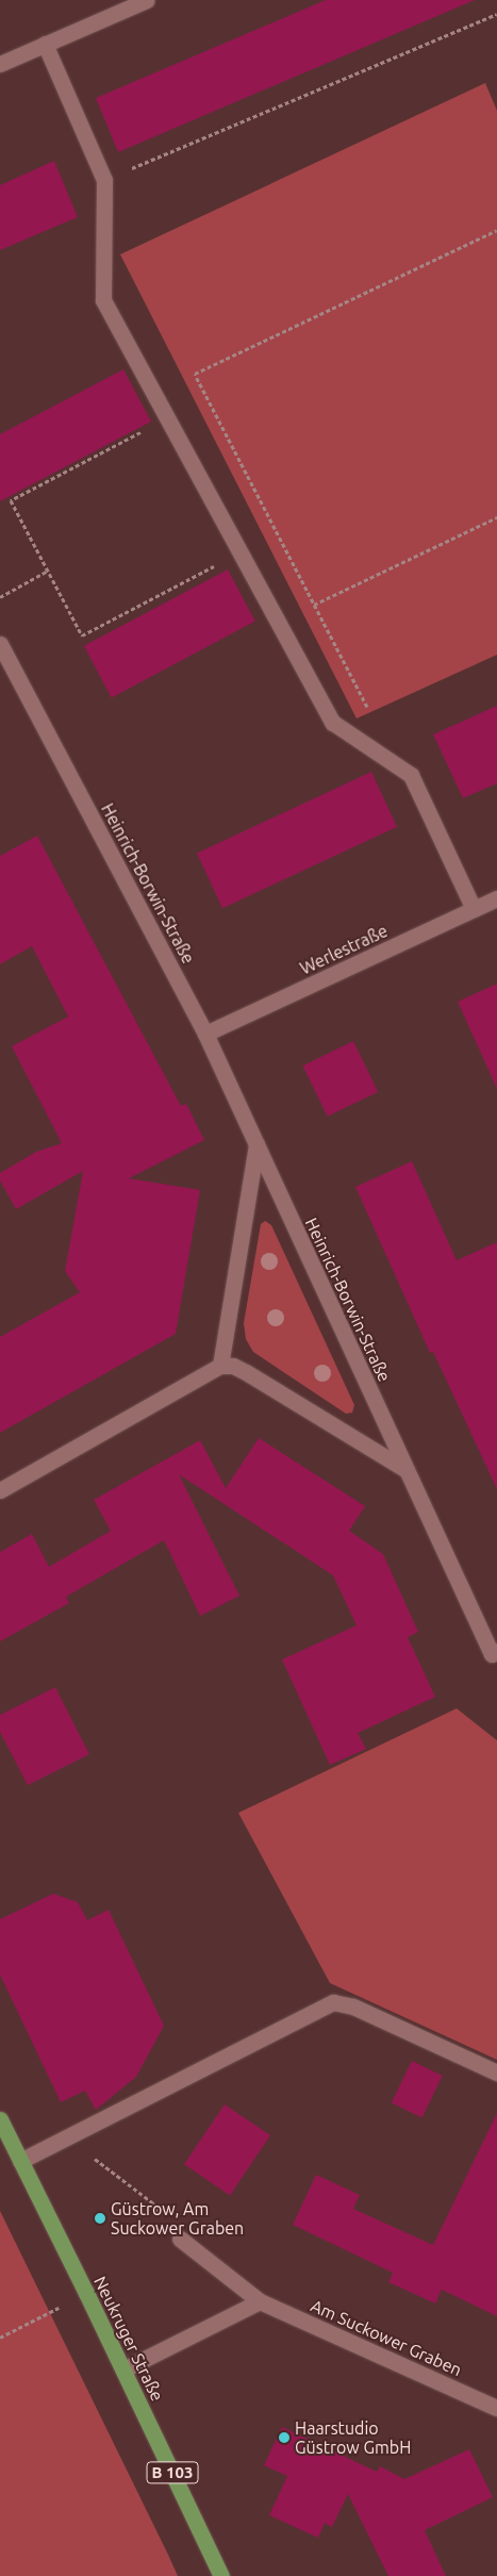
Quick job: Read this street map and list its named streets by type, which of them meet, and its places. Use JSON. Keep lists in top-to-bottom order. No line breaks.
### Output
{"streets":{"main road":["Neukruger Straße","B 103"],"street":["Heinrich-Borwin-Straße","Werlestraße","Am Suckower Graben"]},"crossings":[["Heinrich-Borwin-Straße","Werlestraße"]],"places":["Güstrow, Am Suckower Graben","Haarstudio Güstrow GmbH"]}
